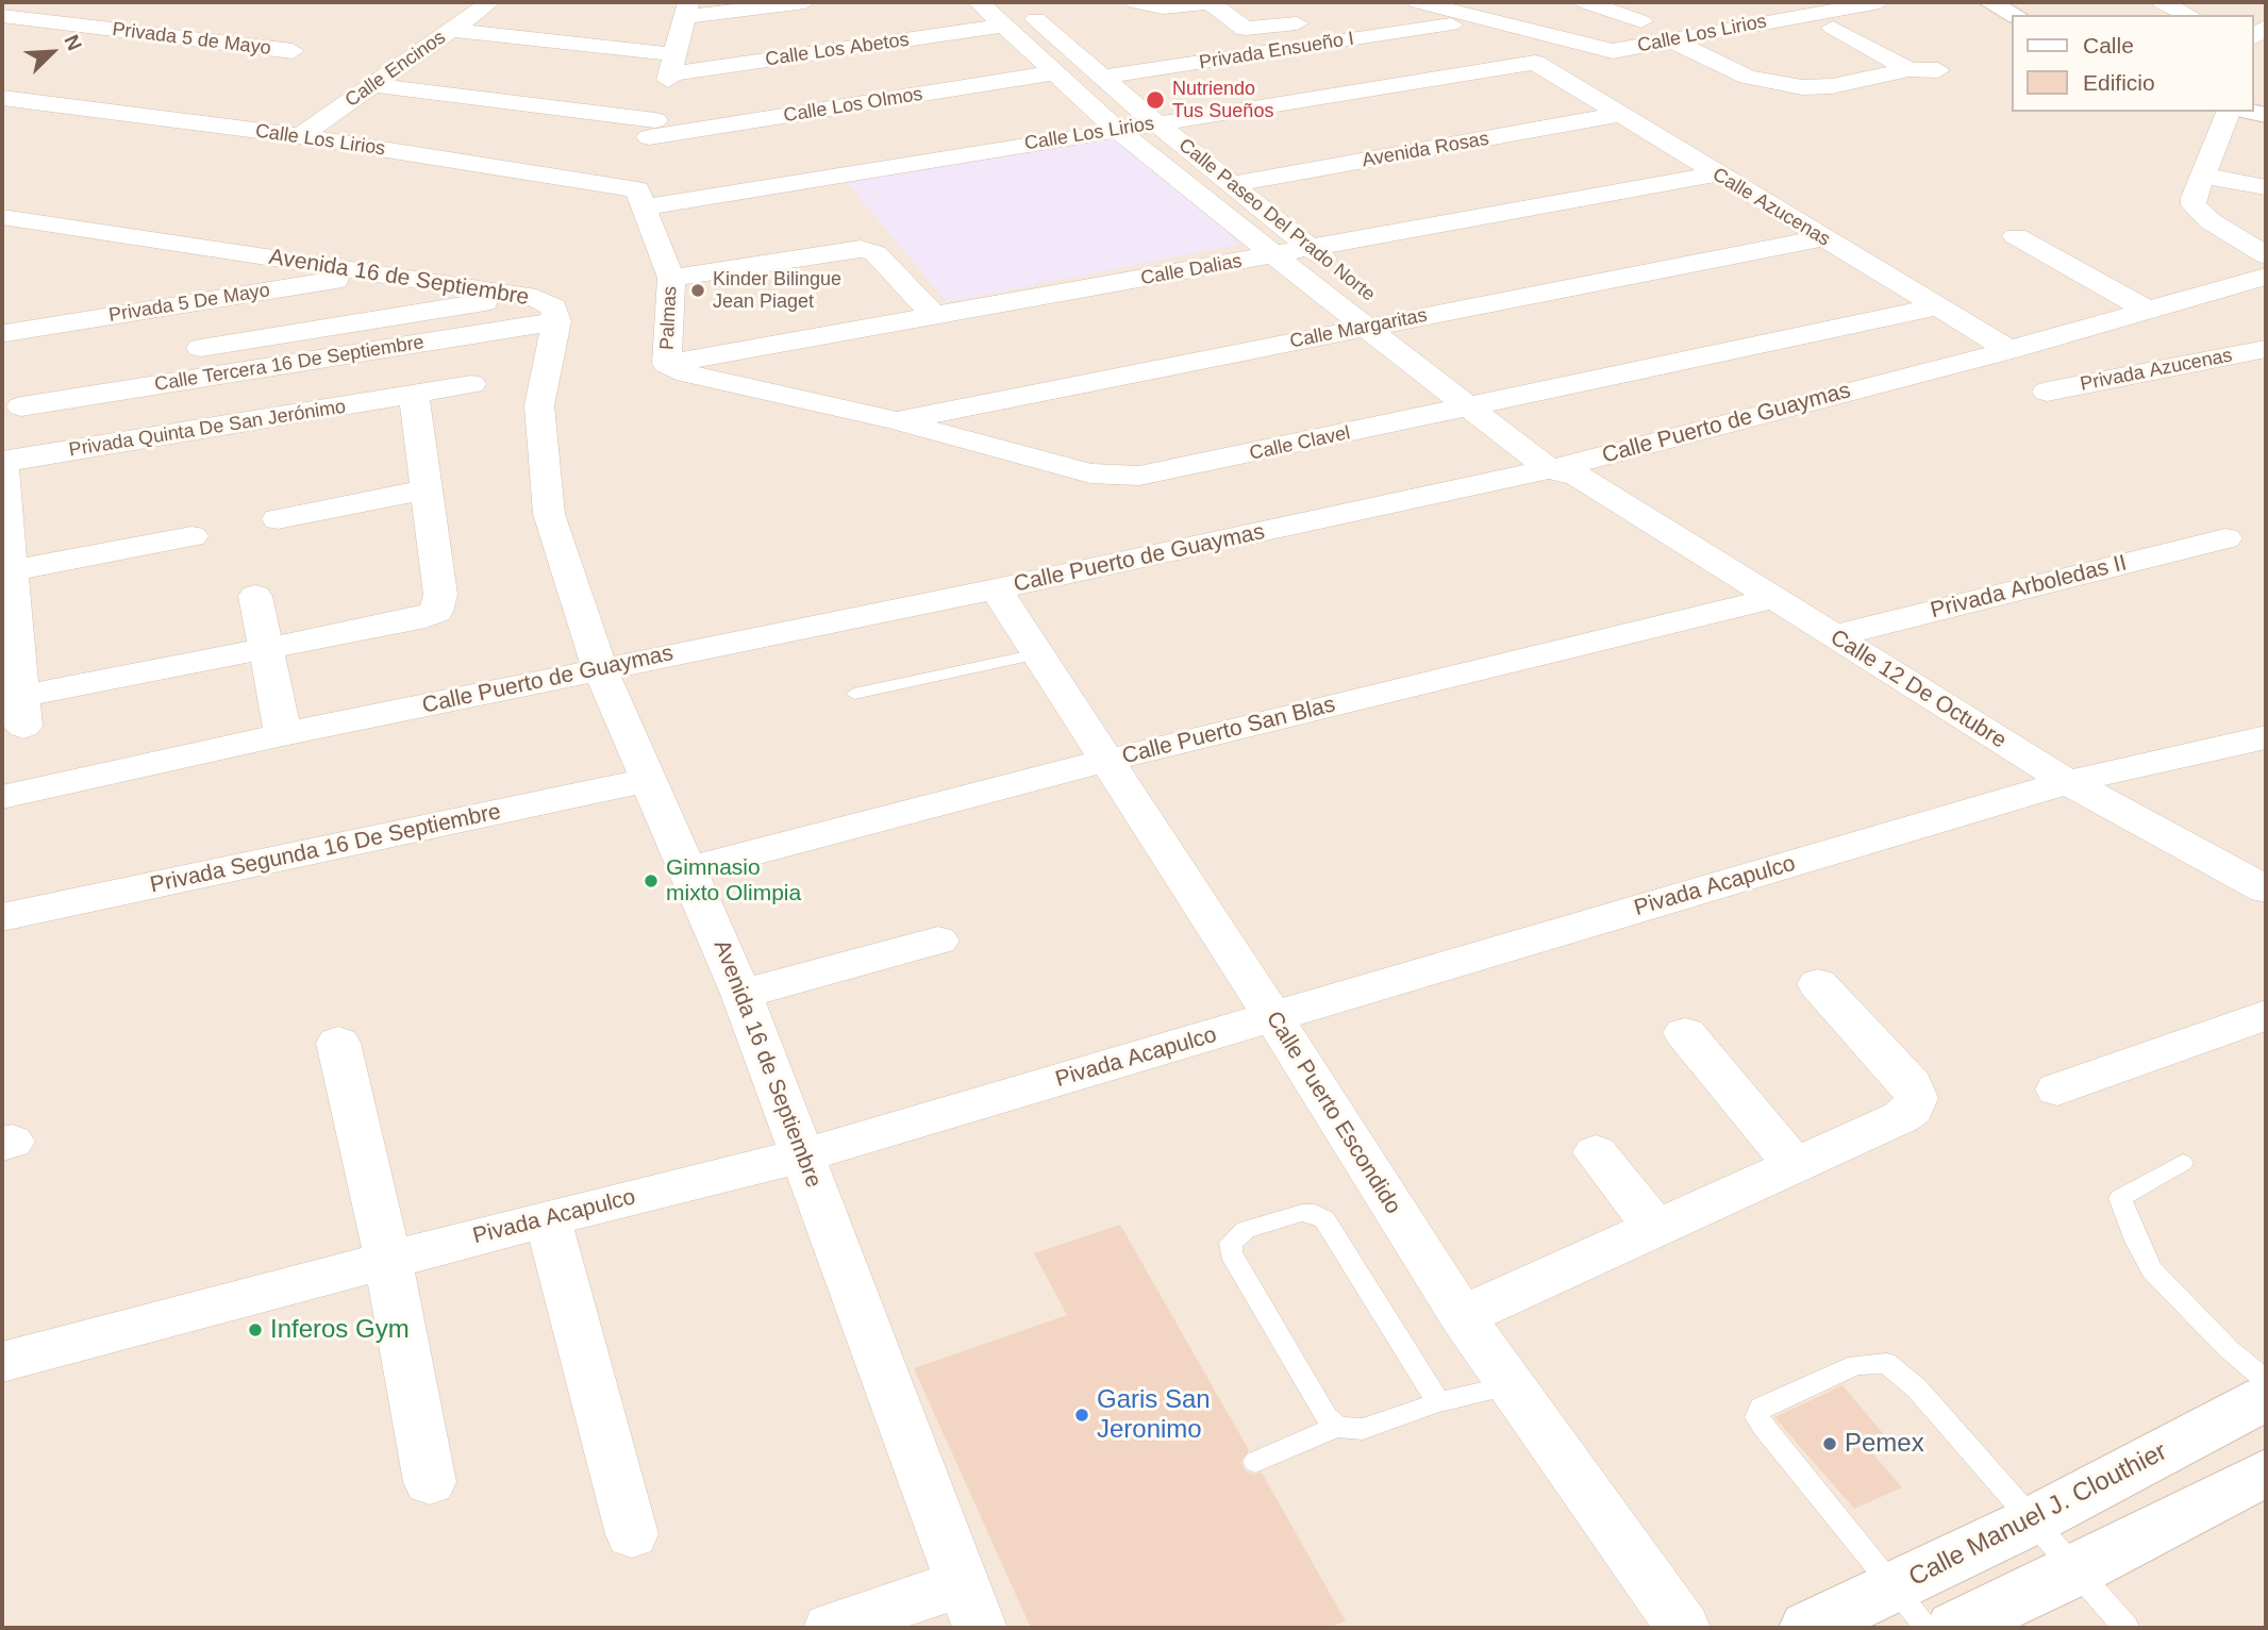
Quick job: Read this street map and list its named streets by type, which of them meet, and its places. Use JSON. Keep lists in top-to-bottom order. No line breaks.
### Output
{"streets":{"street":["Calle Los Lirios","Privada 5 de Mayo","Calle Los Abetos","Privada Ensueño I","Calle Encinos","Calle Los Olmos","Avenida Rosas","Calle Azucenas","Calle Paseo Del Prado Norte","Calle Dalias","Avenida 16 de Septiembre","Privada 5 De Mayo","Palmas","Calle Margaritas","Calle Tercera 16 De Septiembre","Privada Azucenas","Calle Puerto de Guaymas","Privada Quinta De San Jerónimo","Calle Clavel","Privada Arboledas II","Calle 12 De Octubre","Calle Puerto San Blas","Privada Segunda 16 De Septiembre","Pivada Acapulco","Calle Puerto Escondido","Calle Manuel J. Clouthier"]},"crossings":[["Calle Los Lirios","Calle Encinos"],["Calle Los Lirios","Calle Azucenas"],["Calle Los Lirios","Calle Paseo Del Prado Norte"],["Calle Los Lirios","Palmas"],["Calle Los Abetos","Calle Encinos"],["Calle Los Abetos","Calle Paseo Del Prado Norte"],["Privada Ensueño I","Calle Paseo Del Prado Norte"],["Calle Encinos","Calle Los Olmos"],["Calle Los Olmos","Calle Paseo Del Prado Norte"],["Avenida Rosas","Calle Azucenas"],["Avenida Rosas","Calle Paseo Del Prado Norte"],["Calle Azucenas","Calle Dalias"],["Calle Azucenas","Calle Margaritas"],["Calle Azucenas","Privada Azucenas"],["Calle Azucenas","Calle Puerto de Guaymas"],["Calle Azucenas","Calle Clavel"],["Calle Paseo Del Prado Norte","Calle Dalias"],["Calle Paseo Del Prado Norte","Calle Margaritas"],["Calle Paseo Del Prado Norte","Calle Puerto de Guaymas"],["Calle Paseo Del Prado Norte","Calle Clavel"],["Calle Paseo Del Prado Norte","Calle 12 De Octubre"],["Calle Dalias","Palmas"],["Calle Dalias","Calle Clavel"],["Avenida 16 de Septiembre","Privada 5 De Mayo"],["Avenida 16 de Septiembre","Calle Tercera 16 De Septiembre"],["Avenida 16 de Septiembre","Calle Puerto de Guaymas"],["Avenida 16 de Septiembre","Calle Puerto San Blas"],["Avenida 16 de Septiembre","Privada Segunda 16 De Septiembre"],["Avenida 16 de Septiembre","Pivada Acapulco"],["Palmas","Calle Clavel"],["Calle Margaritas","Calle Clavel"],["Calle Puerto de Guaymas","Calle 12 De Octubre"],["Calle Puerto de Guaymas","Calle Puerto Escondido"],["Privada Arboledas II","Calle 12 De Octubre"],["Calle 12 De Octubre","Calle Puerto San Blas"],["Calle 12 De Octubre","Pivada Acapulco"],["Calle Puerto San Blas","Calle Puerto Escondido"],["Pivada Acapulco","Calle Puerto Escondido"]],"places":["Nutriendo Tus Sueños","Kinder Bilingue Jean Piaget","Gimnasio mixto Olimpia","Inferos Gym","Garis San Jeronimo","Pemex"],"legend":["Calle","Edificio"],"north":"top right"}
